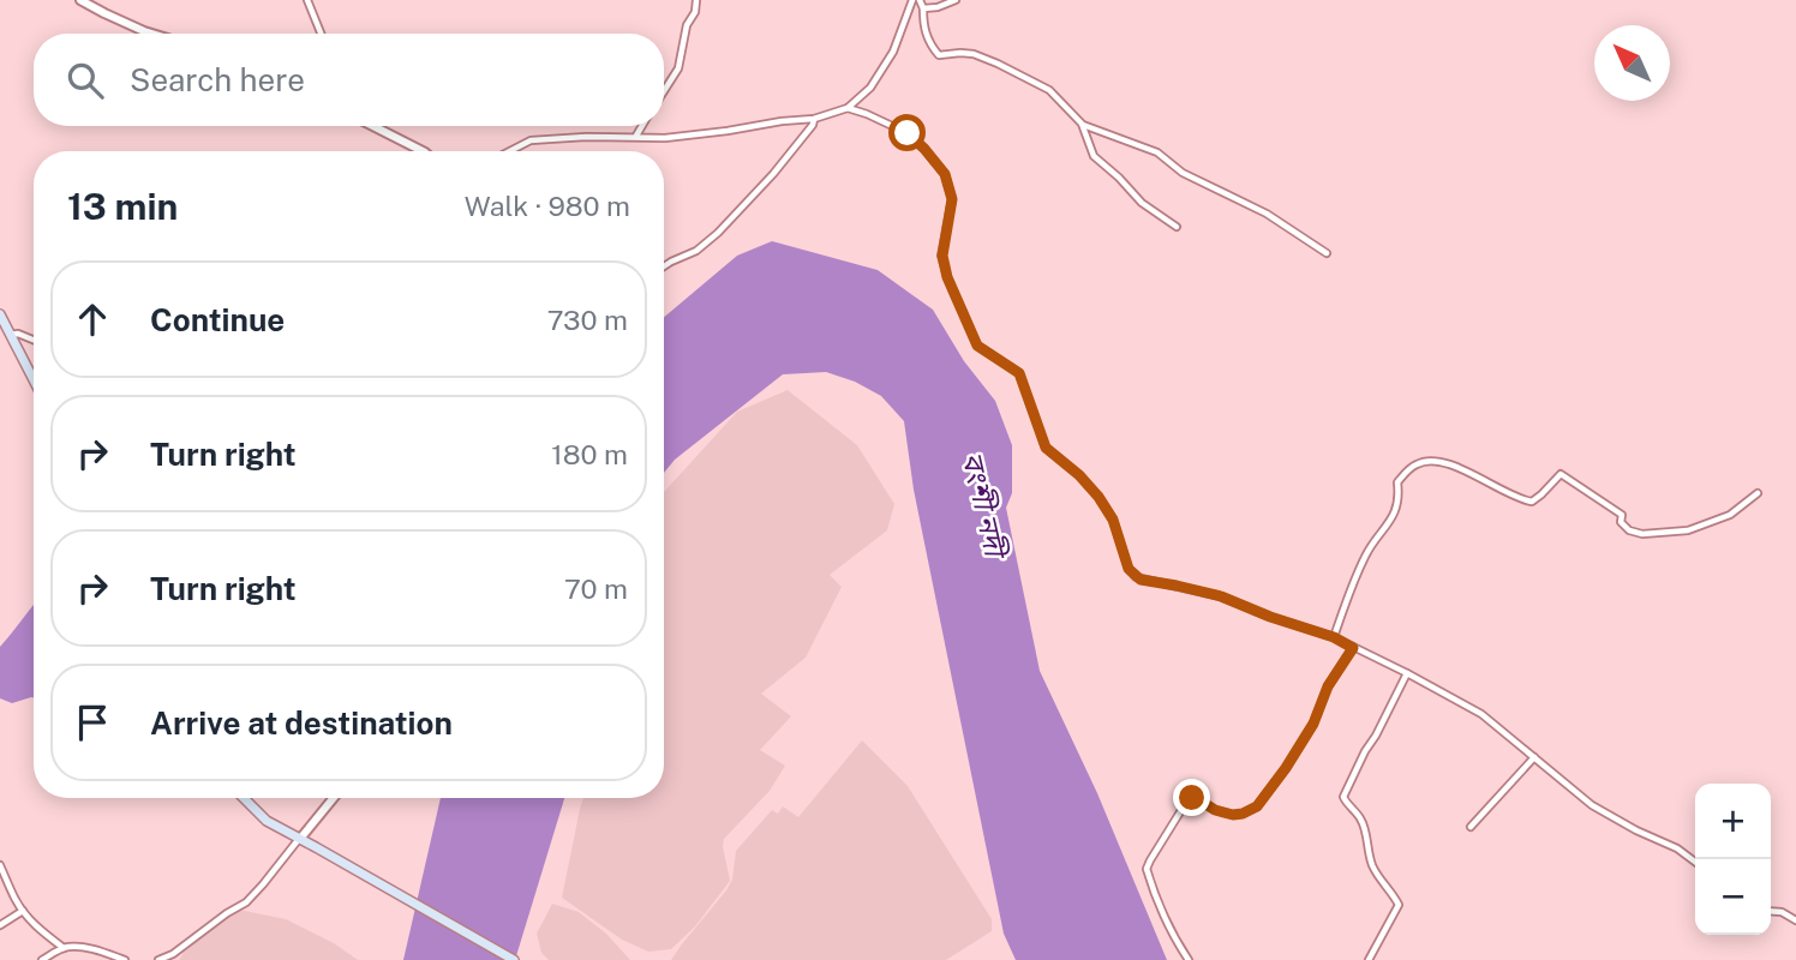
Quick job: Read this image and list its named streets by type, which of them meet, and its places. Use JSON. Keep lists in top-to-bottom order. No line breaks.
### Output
{"water":["বংশী নদী"],"north":"top left","page":{"search":"Search here","heading":["13 min","Walk · 980 m"],"list":[["Continue","730 m"],["Turn right","180 m"],["Turn right","70 m"],"Arrive at destination"],"map_buttons":["+","−"]}}
